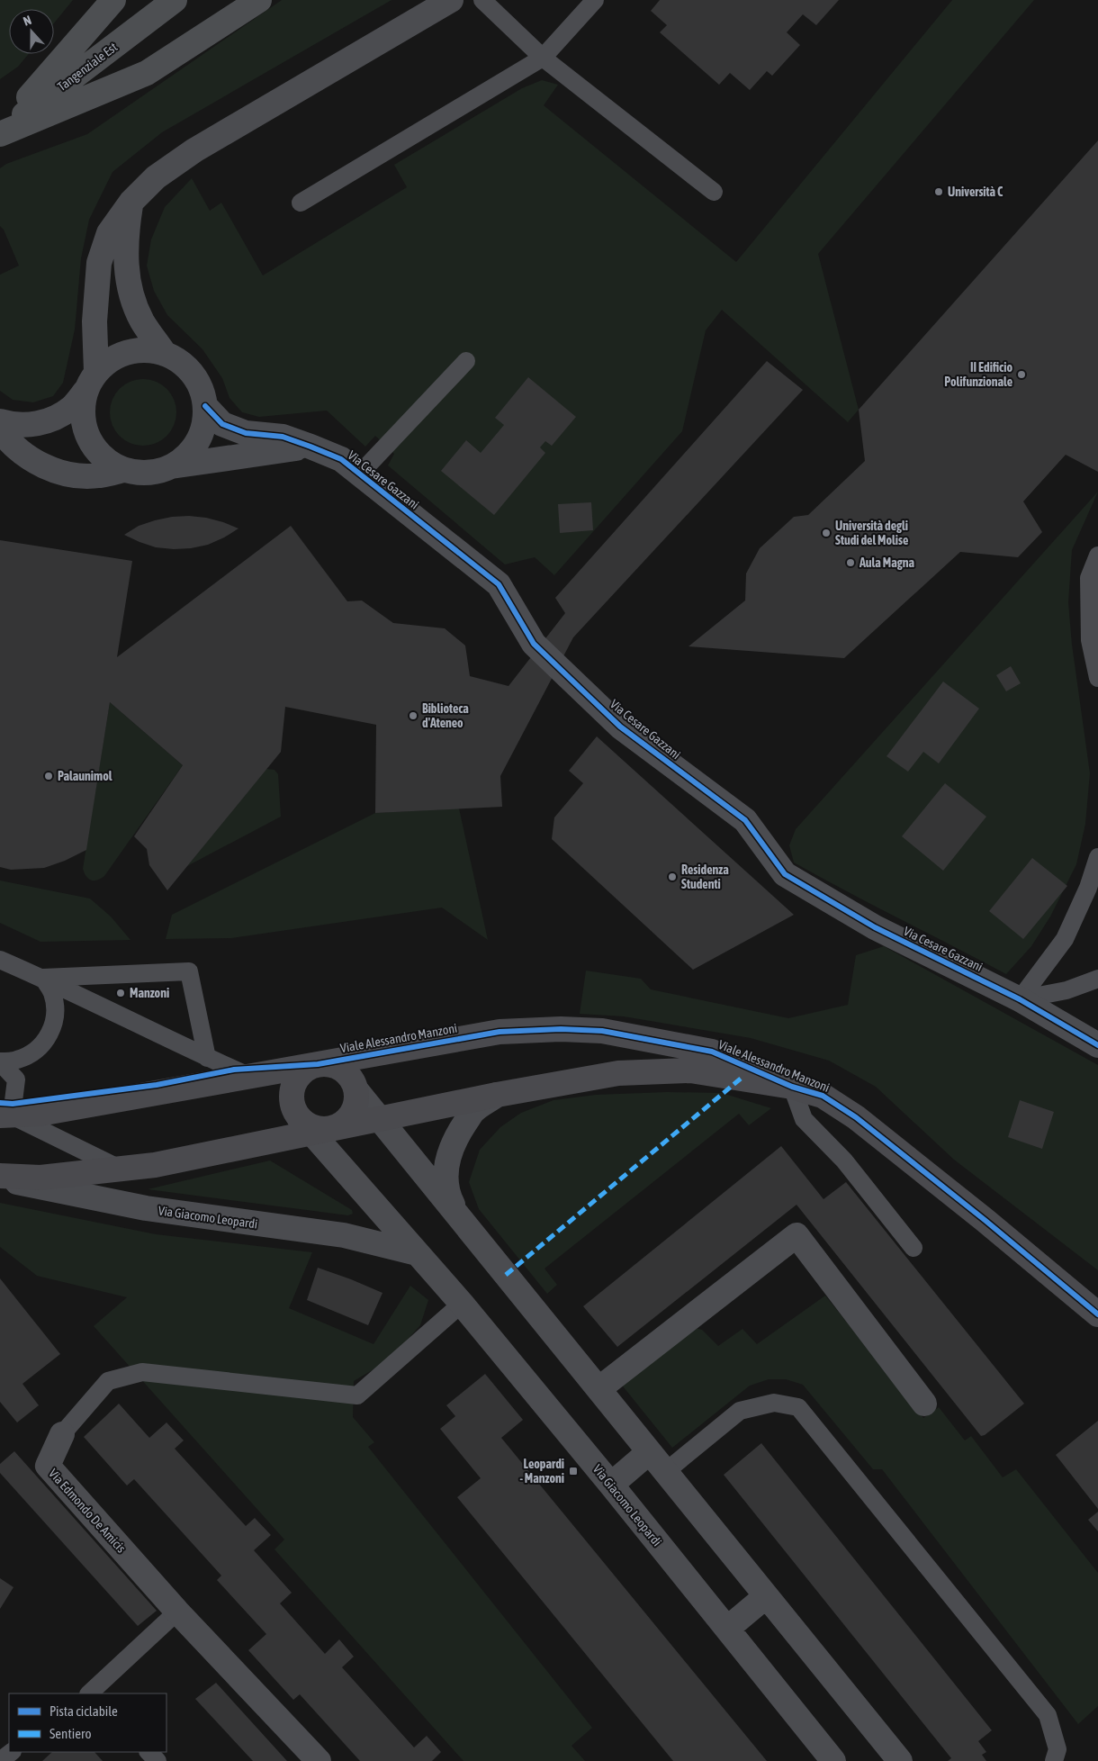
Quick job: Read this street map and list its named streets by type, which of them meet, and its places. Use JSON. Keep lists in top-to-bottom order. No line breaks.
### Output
{"streets":{"main road":["Tangenziale Est"],"street":["Via Cesare Gazzani","Viale Alessandro Manzoni","Via Giacomo Leopardi","Via Edmondo De Amicis"]},"crossings":[["Viale Alessandro Manzoni","Via Giacomo Leopardi"],["Via Giacomo Leopardi","Via Edmondo De Amicis"]],"places":{"other":["Università C","II Edificio Polifunzionale","Università degli Studi del Molise","Aula Magna","Biblioteca d'Ateneo","Palaunimol","Residenza Studenti","Manzoni"],"transit":["Leopardi - Manzoni"]},"legend":["Pista ciclabile","Sentiero"],"north":"top"}
